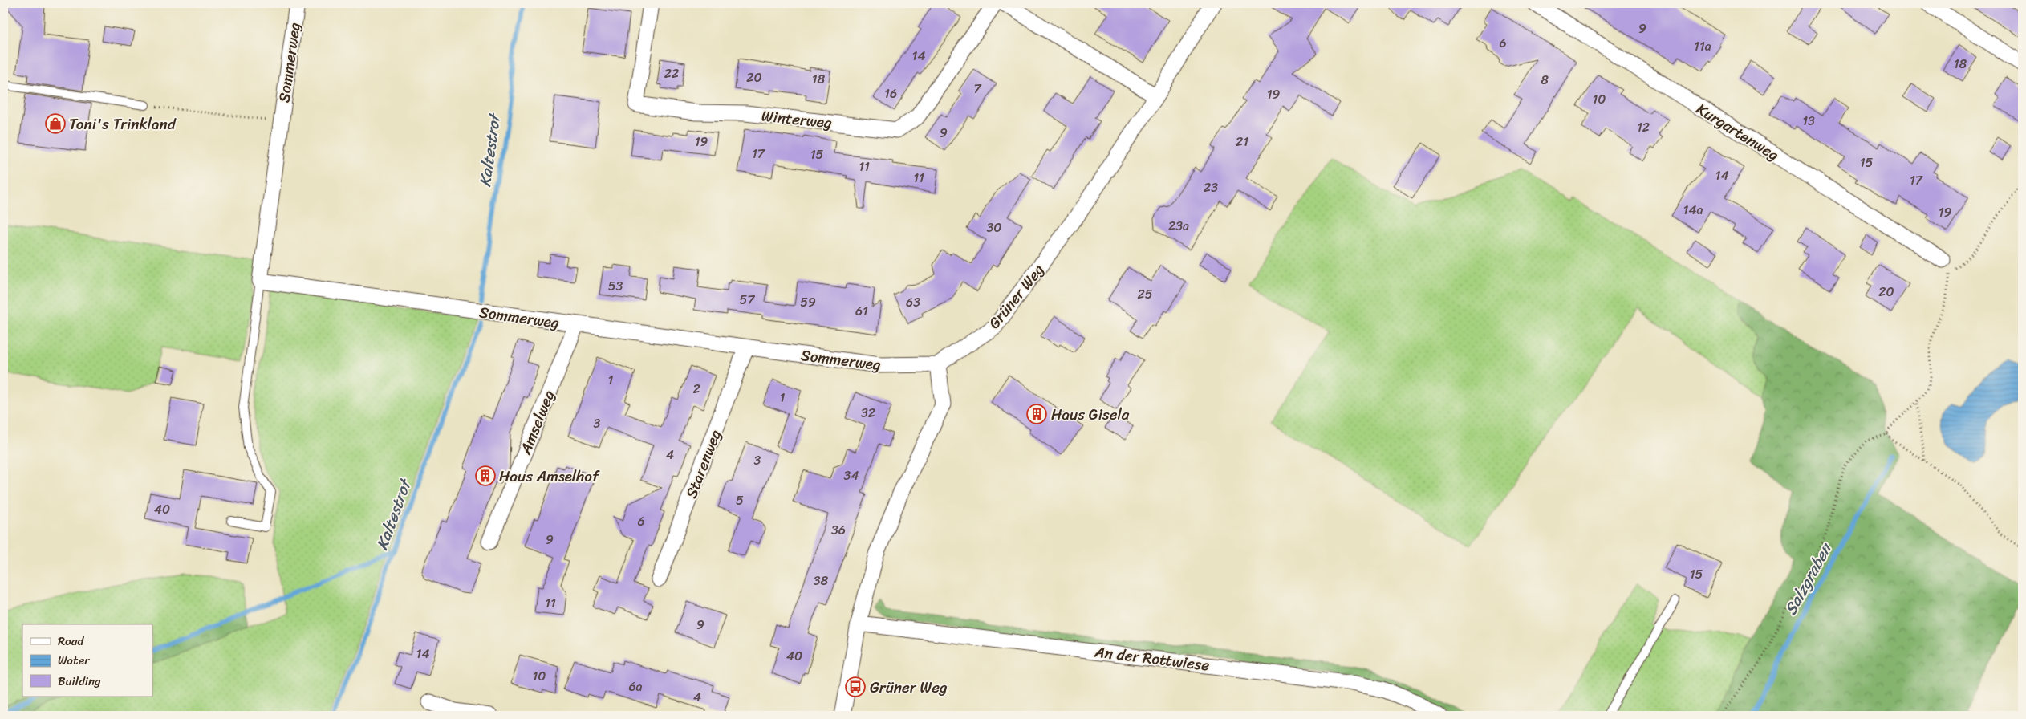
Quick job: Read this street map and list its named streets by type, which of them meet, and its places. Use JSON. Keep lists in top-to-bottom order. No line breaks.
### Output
{"streets":{"street":["Sommerweg","Winterweg","Kurgartenweg","Grüner Weg","Amselweg","Starenweg","An der Rottwiese"]},"crossings":[["Sommerweg","Grüner Weg"],["Sommerweg","Amselweg"],["Sommerweg","Starenweg"]],"water":["Kaltestrot","Salzgraben"],"places":{"shop":["Toni's Trinkland"],"building":["Haus Gisela","Haus Amselhof"],"bus stop":["Grüner Weg"]},"house_numbers":["9","6","11a","14","18","22","20","18","8","7","16","19","10","13","12","9","19","21","17","15","15","11","14","11","17","23","14a","19","23a","30","53","20","25","57","59","63","61","1","2","1","32","3","4","3","34","5","40","6","36","9","15","38","11","9","14","40","10","6a","4"],"legend":["Road","Water","Building"]}
